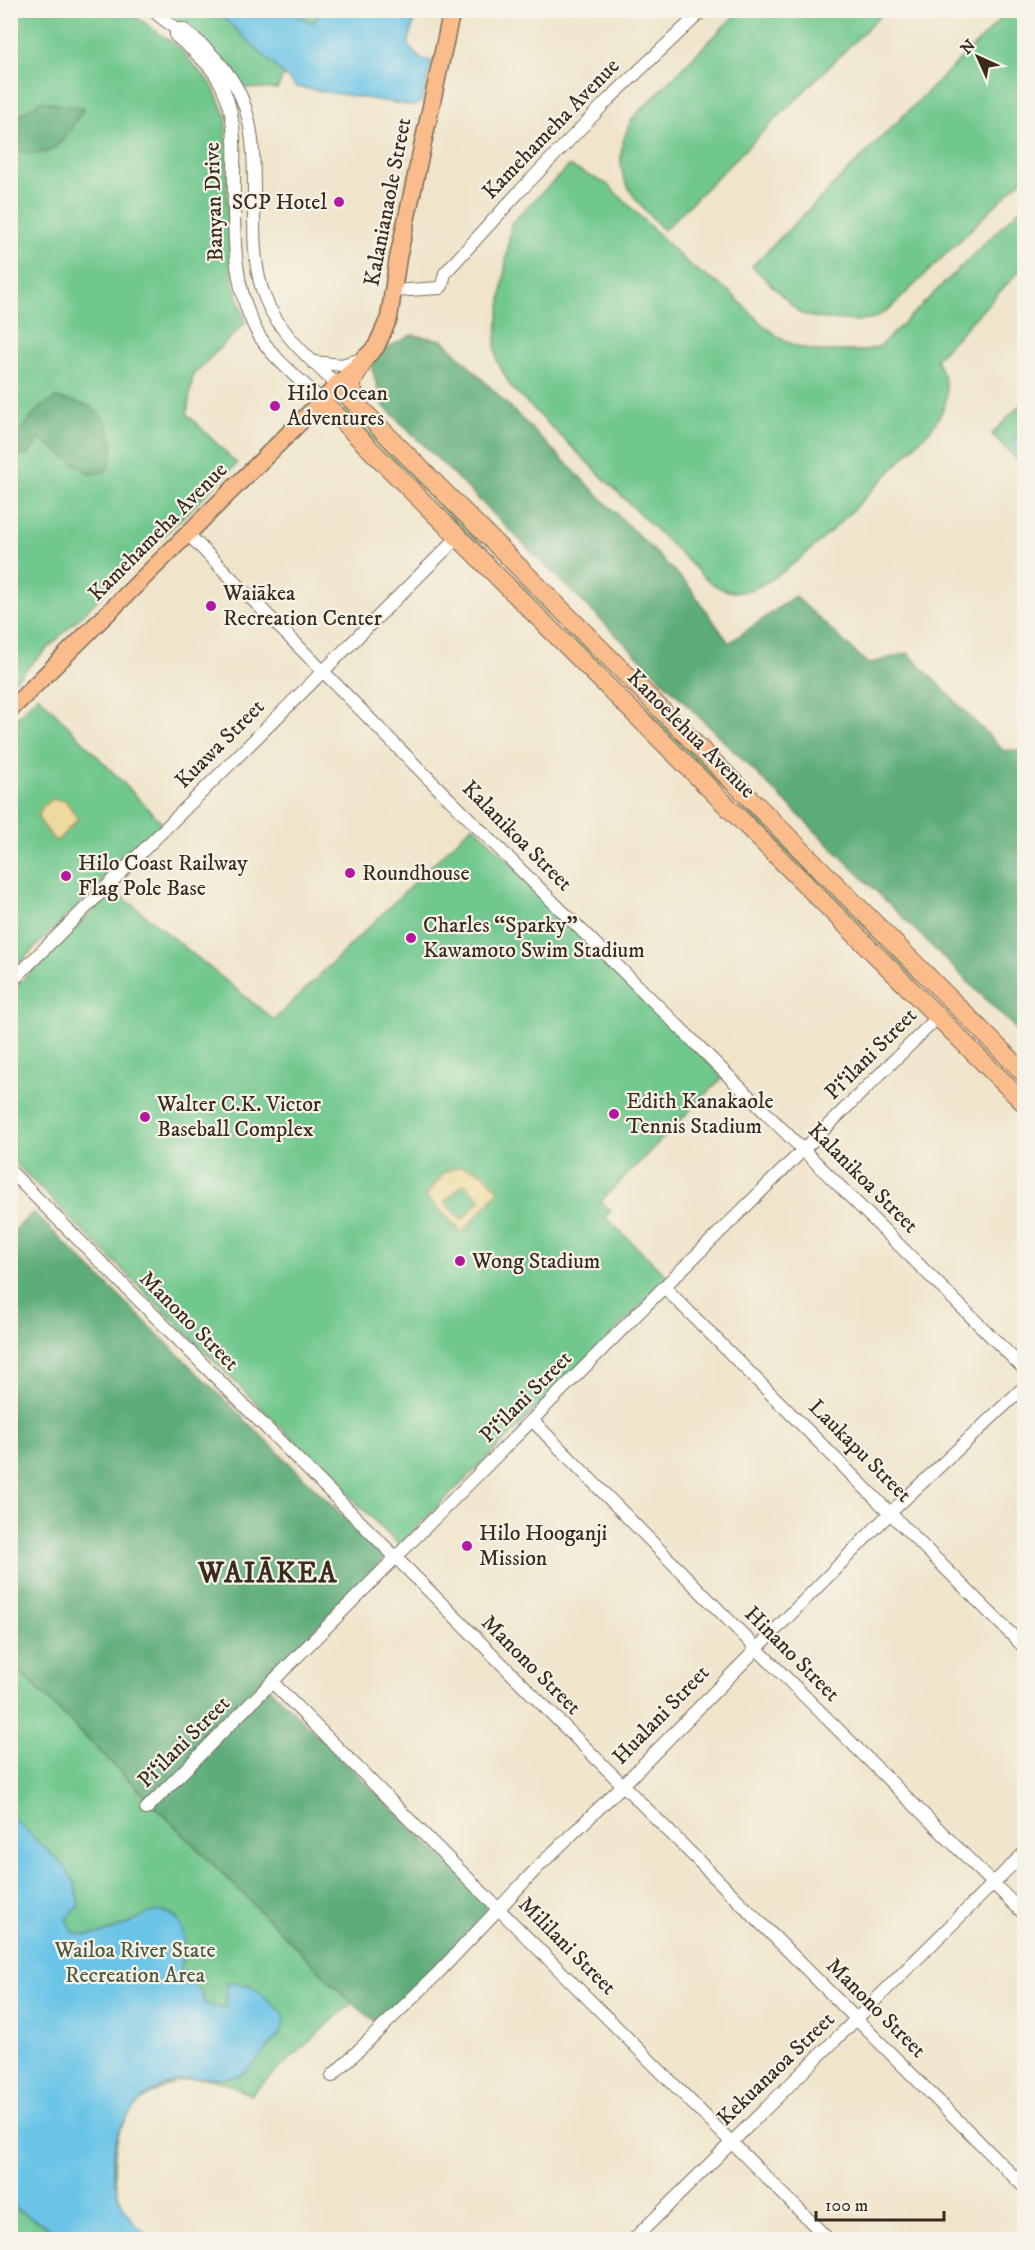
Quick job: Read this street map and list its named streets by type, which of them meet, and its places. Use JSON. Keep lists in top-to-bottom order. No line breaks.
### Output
{"streets":{"highway":["Kanoelehua Avenue"],"main road":["Kamehameha Avenue","Kalanianaole Street"],"street":["Banyan Drive","Kuawa Street","Kalanikoa Street","Pi‘ilani Street","Manono Street","Laukapu Street","Hinano Street","Hualani Street","Mililani Street","Kekuanaoa Street"]},"crossings":[["Kamehameha Avenue","Banyan Drive"],["Kamehameha Avenue","Kalanianaole Street"],["Kamehameha Avenue","Kanoelehua Avenue"],["Kamehameha Avenue","Kalanikoa Street"],["Banyan Drive","Kalanianaole Street"],["Banyan Drive","Kanoelehua Avenue"],["Kalanianaole Street","Kanoelehua Avenue"],["Kanoelehua Avenue","Kuawa Street"],["Kanoelehua Avenue","Pi‘ilani Street"],["Kuawa Street","Kalanikoa Street"],["Kalanikoa Street","Pi‘ilani Street"],["Pi‘ilani Street","Manono Street"],["Pi‘ilani Street","Laukapu Street"],["Pi‘ilani Street","Hinano Street"],["Pi‘ilani Street","Mililani Street"],["Manono Street","Hualani Street"],["Manono Street","Kekuanaoa Street"],["Laukapu Street","Hualani Street"],["Hinano Street","Hualani Street"],["Hinano Street","Kekuanaoa Street"],["Hualani Street","Mililani Street"],["Mililani Street","Kekuanaoa Street"]],"districts":["WAIĀKEA"],"parks":["Wailoa River State Recreation Area"],"places":["SCP Hotel","Hilo Ocean Adventures","Waiākea Recreation Center","Roundhouse","Hilo Coast Railway Flag Pole Base","Charles “Sparky” Kawamoto Swim Stadium","Edith Kanakaole Tennis Stadium","Walter C.K. Victor Baseball Complex","Wong Stadium","Hilo Hooganji Mission"],"scale_bar":"100 m","north":"top left"}
